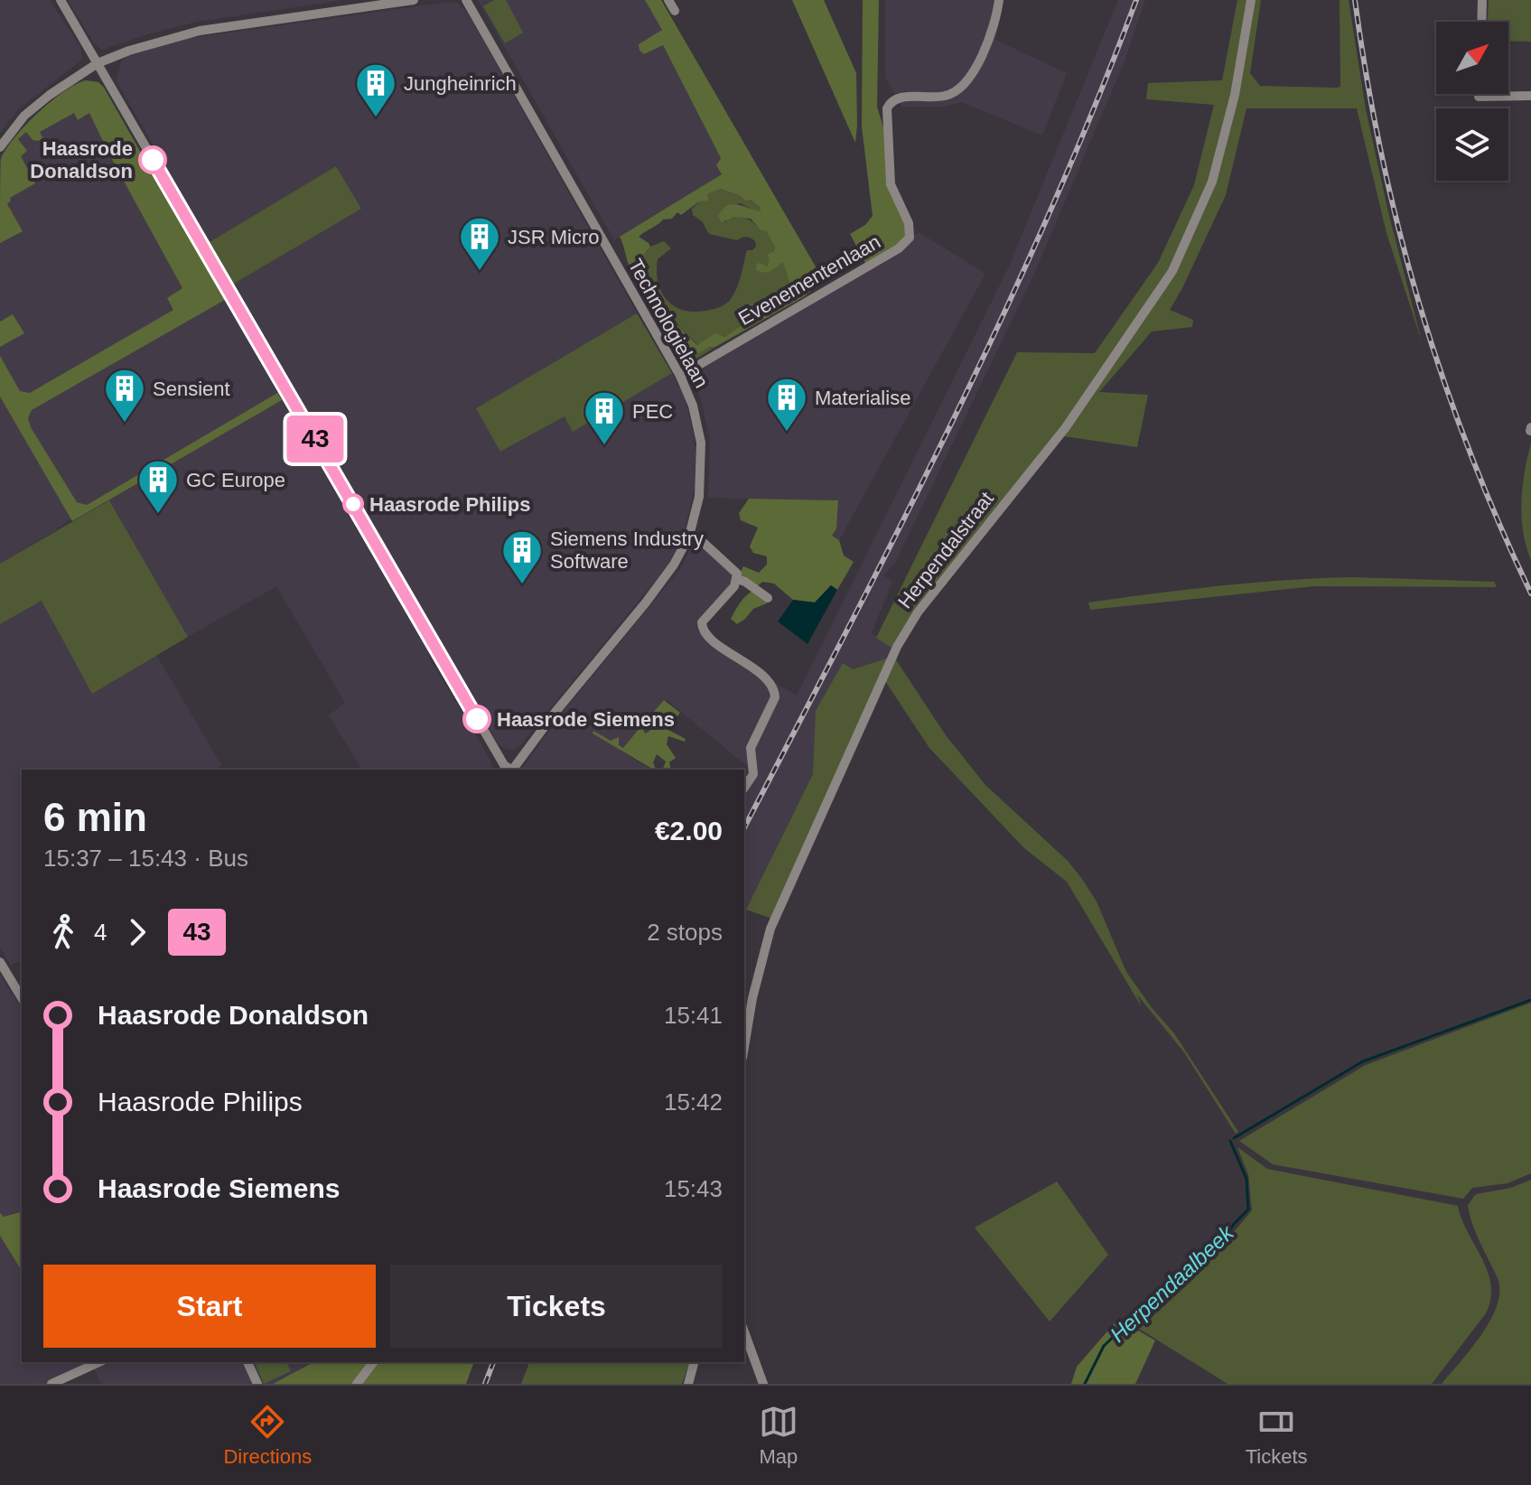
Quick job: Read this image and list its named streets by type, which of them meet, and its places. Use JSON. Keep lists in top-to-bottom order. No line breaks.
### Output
{"streets":{"street":["Evenementenlaan","Technologielaan","Herpendalstraat"]},"crossings":[["Evenementenlaan","Technologielaan"]],"water":["Herpendaalbeek"],"places":{"building":["Jungheinrich","JSR Micro","Sensient","Materialise","PEC","GC Europe","Siemens Industry Software"],"other":["Haasrode Donaldson","Haasrode Philips","Haasrode Siemens"]},"lines":["bus line 43"],"north":"top right","page":{"on_map":"43","heading":["6 min","15:37 – 15:43 · Bus","€2.00"],"legs":["4","43","2 stops"],"list":[{"name":"Haasrode Donaldson","value":"15:41"},{"name":"Haasrode Philips","value":"15:42"},{"name":"Haasrode Siemens","value":"15:43"}],"buttons":["Start","Tickets"],"tabs":["Directions","Map","Tickets"]}}
